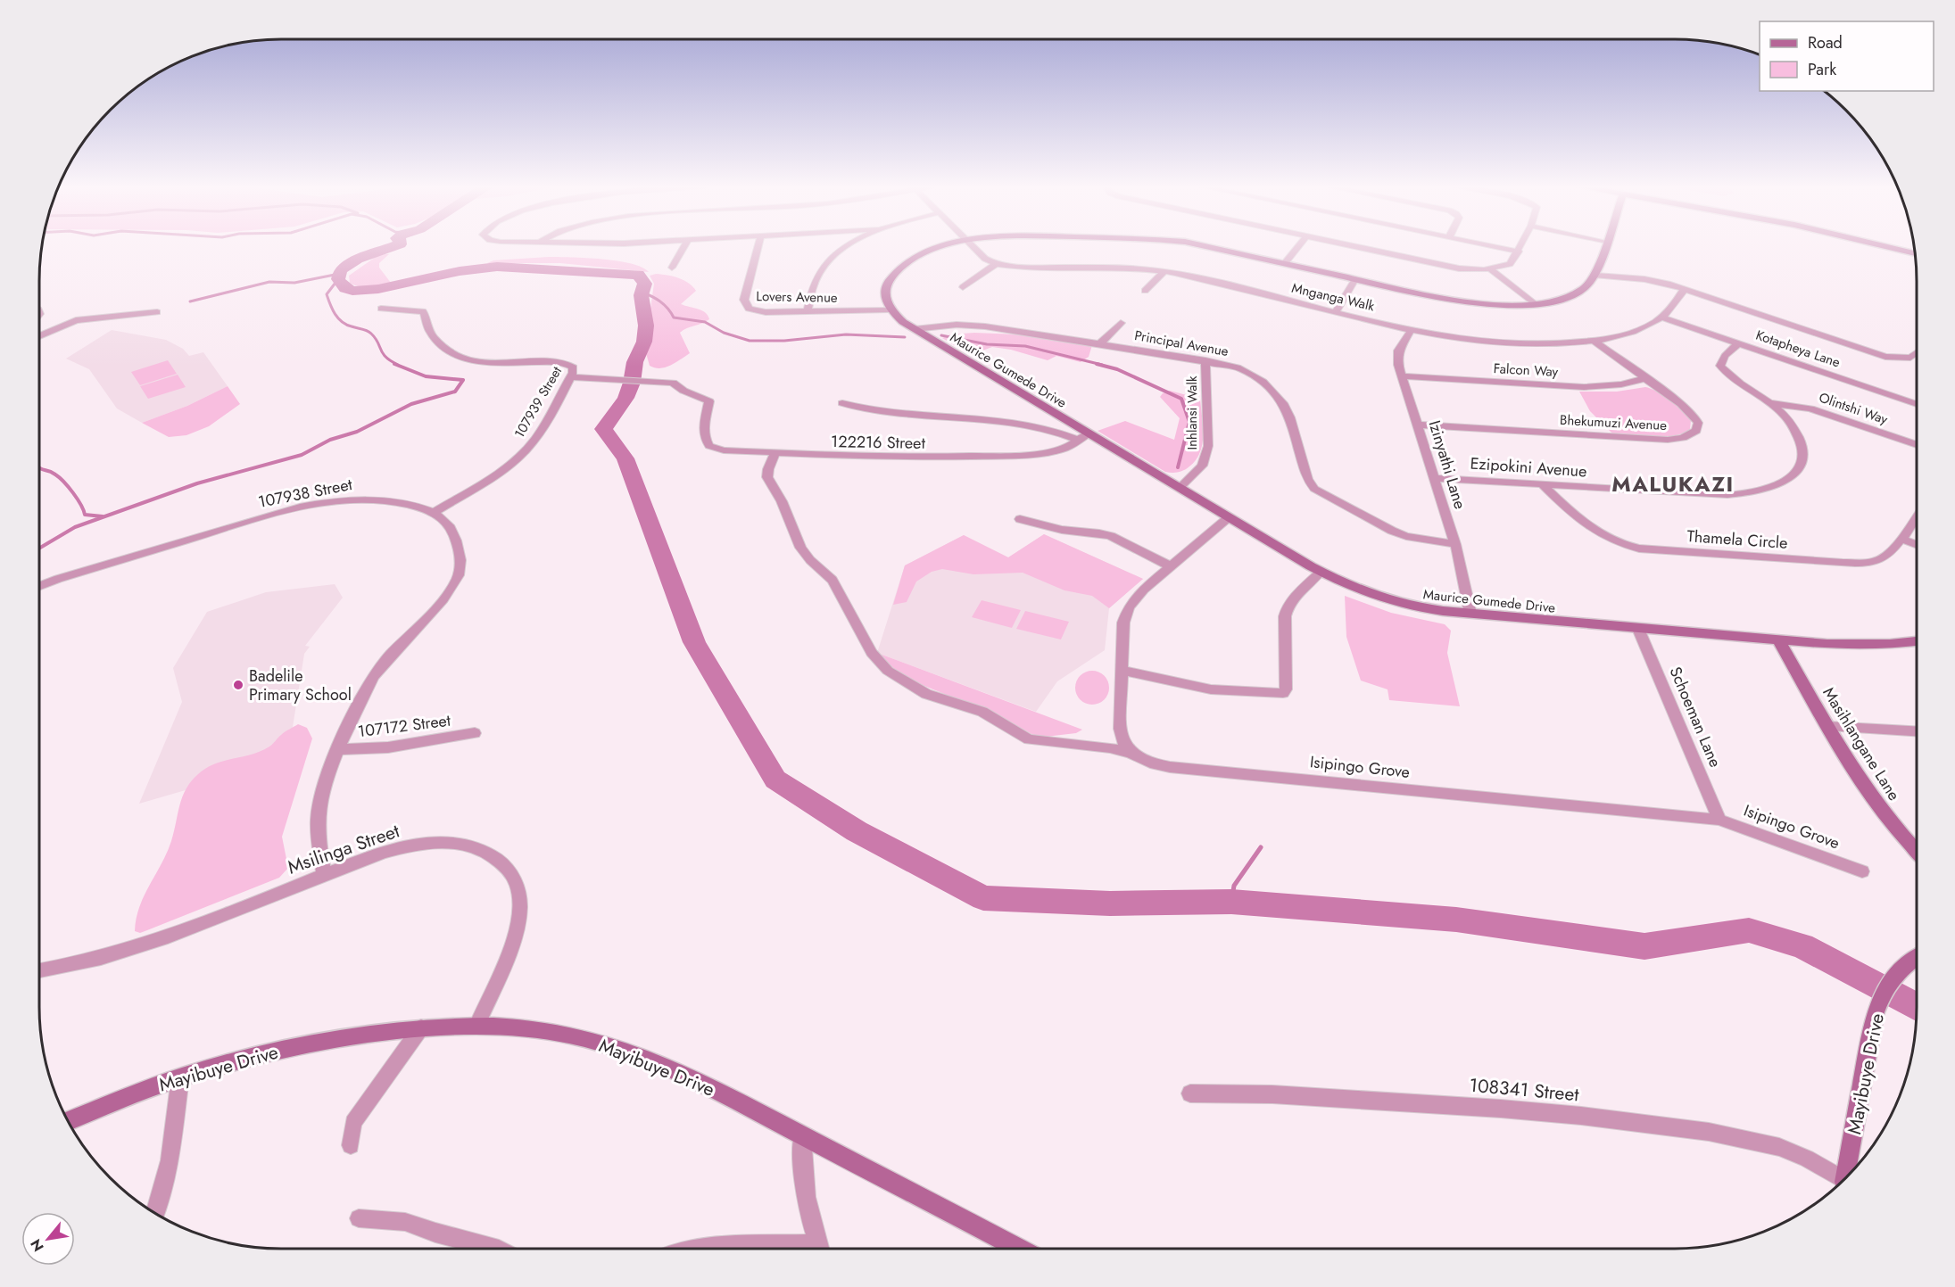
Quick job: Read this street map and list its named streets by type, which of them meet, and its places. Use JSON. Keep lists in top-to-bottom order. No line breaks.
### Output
{"streets":{"street":["Lovers Avenue","Mnganga Walk","Principal Avenue","Kotapheya Lane","Maurice Gumede Drive","Falcon Way","107939 Street","Olintshi Way","Inhlansi Walk","Bhekumuzi Avenue","122216 Street","Izinyathi Lane","Ezipokini Avenue","107938 Street","Thamela Circle","Schoeman Lane","107172 Street","Masihlangane Lane","Isipingo Grove","Msilinga Street","Mayibuye Drive","108341 Street"]},"crossings":[["Lovers Avenue","Maurice Gumede Drive"],["Mnganga Walk","Kotapheya Lane"],["Mnganga Walk","Bhekumuzi Avenue"],["Mnganga Walk","Izinyathi Lane"],["Principal Avenue","Maurice Gumede Drive"],["Principal Avenue","Inhlansi Walk"],["Principal Avenue","Izinyathi Lane"],["Kotapheya Lane","Ezipokini Avenue"],["Maurice Gumede Drive","Inhlansi Walk"],["Maurice Gumede Drive","122216 Street"],["Maurice Gumede Drive","Izinyathi Lane"],["Maurice Gumede Drive","Schoeman Lane"],["Maurice Gumede Drive","Masihlangane Lane"],["Falcon Way","Bhekumuzi Avenue"],["Falcon Way","Izinyathi Lane"],["107939 Street","122216 Street"],["107939 Street","107938 Street"],["Olintshi Way","Ezipokini Avenue"],["Bhekumuzi Avenue","Izinyathi Lane"],["122216 Street","Isipingo Grove"],["Izinyathi Lane","Ezipokini Avenue"],["Ezipokini Avenue","Thamela Circle"],["107938 Street","107172 Street"],["107938 Street","Msilinga Street"],["Schoeman Lane","Isipingo Grove"],["Msilinga Street","Mayibuye Drive"]],"districts":["MALUKAZI"],"places":["Badelile Primary School"],"legend":["Road","Park"],"north":"bottom left"}
